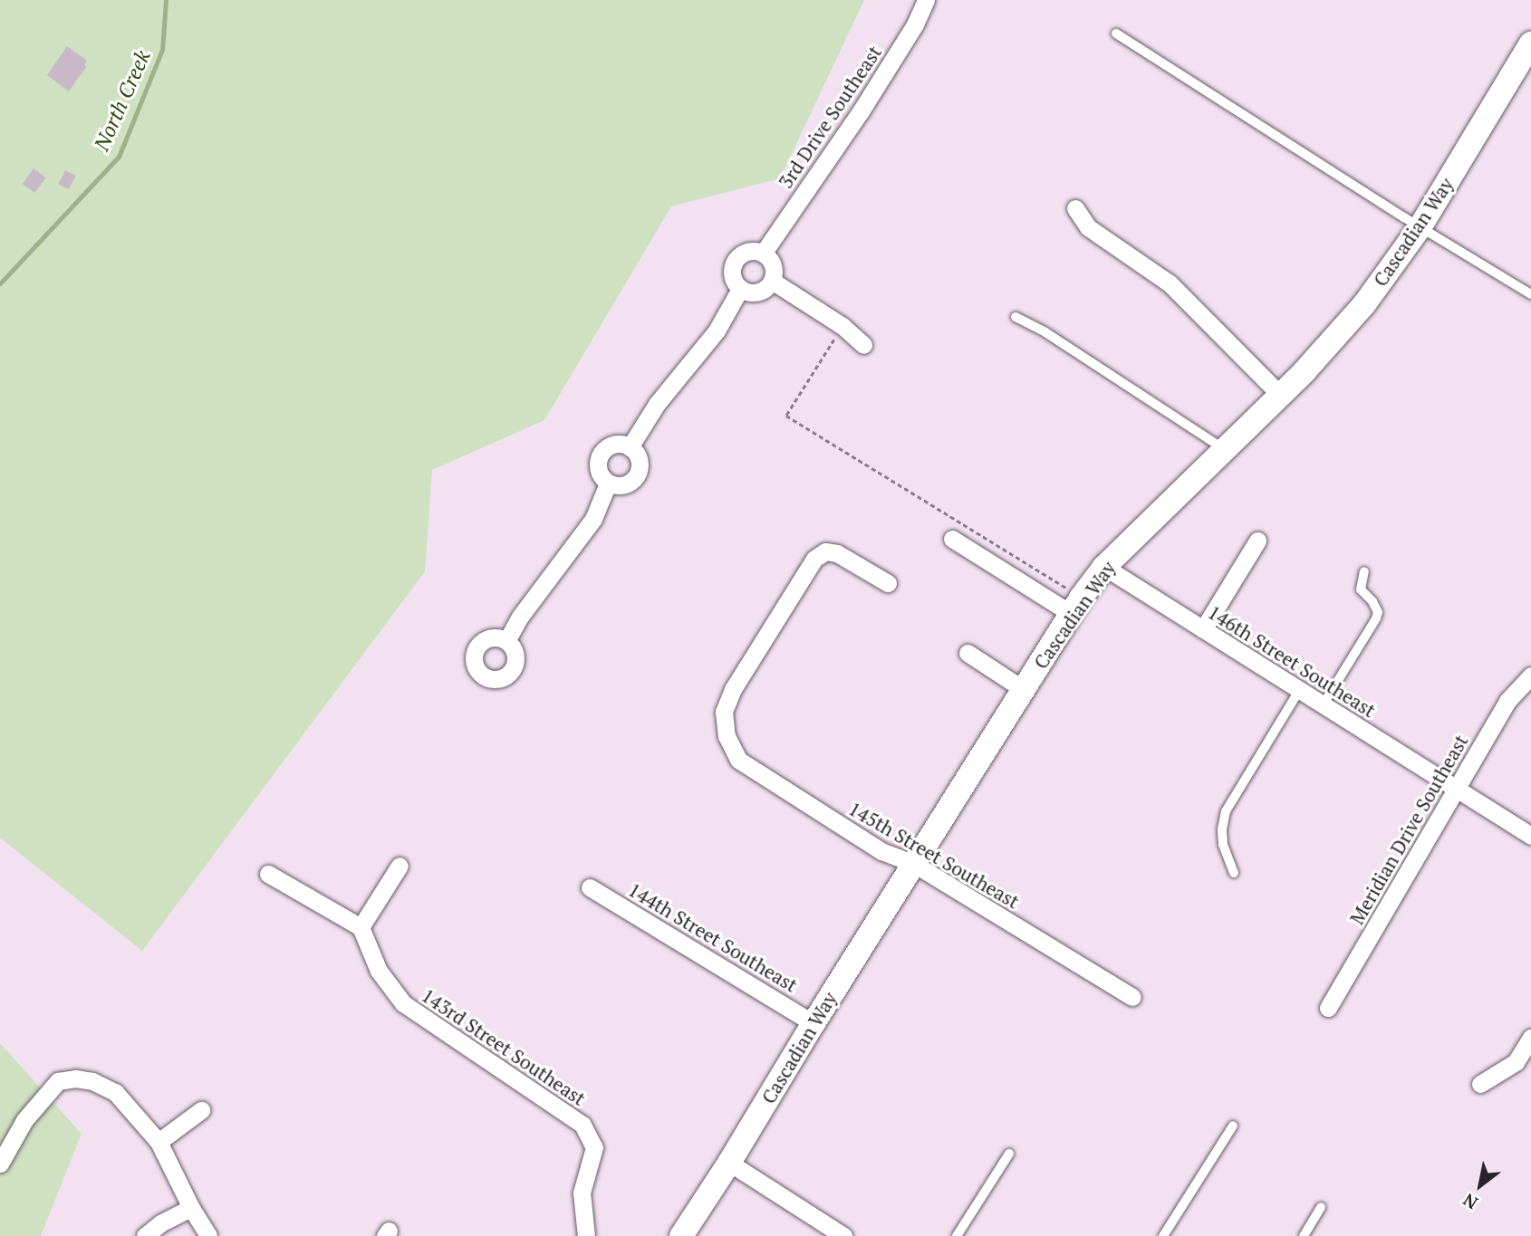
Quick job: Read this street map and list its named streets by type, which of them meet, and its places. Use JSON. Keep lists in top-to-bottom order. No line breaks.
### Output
{"streets":{"street":["3rd Drive Southeast","Cascadian Way","146th Street Southeast","Meridian Drive Southeast","145th Street Southeast","144th Street Southeast","143rd Street Southeast"]},"crossings":[["Cascadian Way","146th Street Southeast"],["Cascadian Way","145th Street Southeast"],["Cascadian Way","144th Street Southeast"],["146th Street Southeast","Meridian Drive Southeast"]],"water":["North Creek"],"north":"bottom left"}
